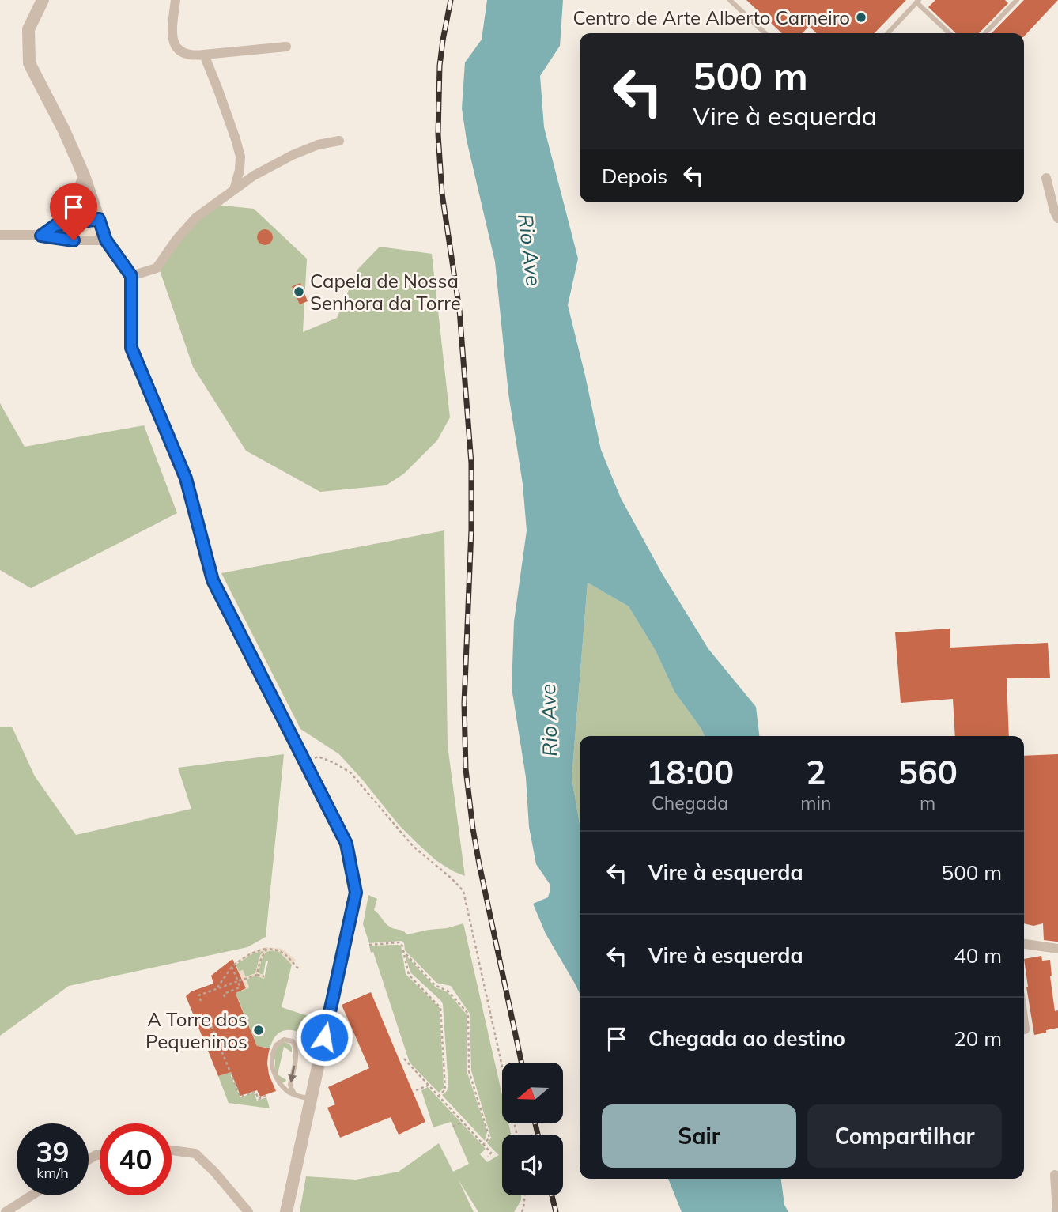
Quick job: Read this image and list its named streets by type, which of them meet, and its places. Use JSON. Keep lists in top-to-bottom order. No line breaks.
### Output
{"water":["Rio Ave"],"places":["Centro de Arte Alberto Carneiro","Capela de Nossa Senhora da Torre","A Torre dos Pequeninos"],"north":"left","page":{"turn":["500 m","Vire à esquerda"],"then":"Depois","eta":["18:00","Chegada","2","min","560","m"],"list":[{"name":"Vire à esquerda","value":"500 m"},{"name":"Vire à esquerda","value":"40 m"},{"name":"Chegada ao destino","value":"20 m"}],"buttons":["Sair","Compartilhar"],"speed":"39 km/h","limit":"40"}}
